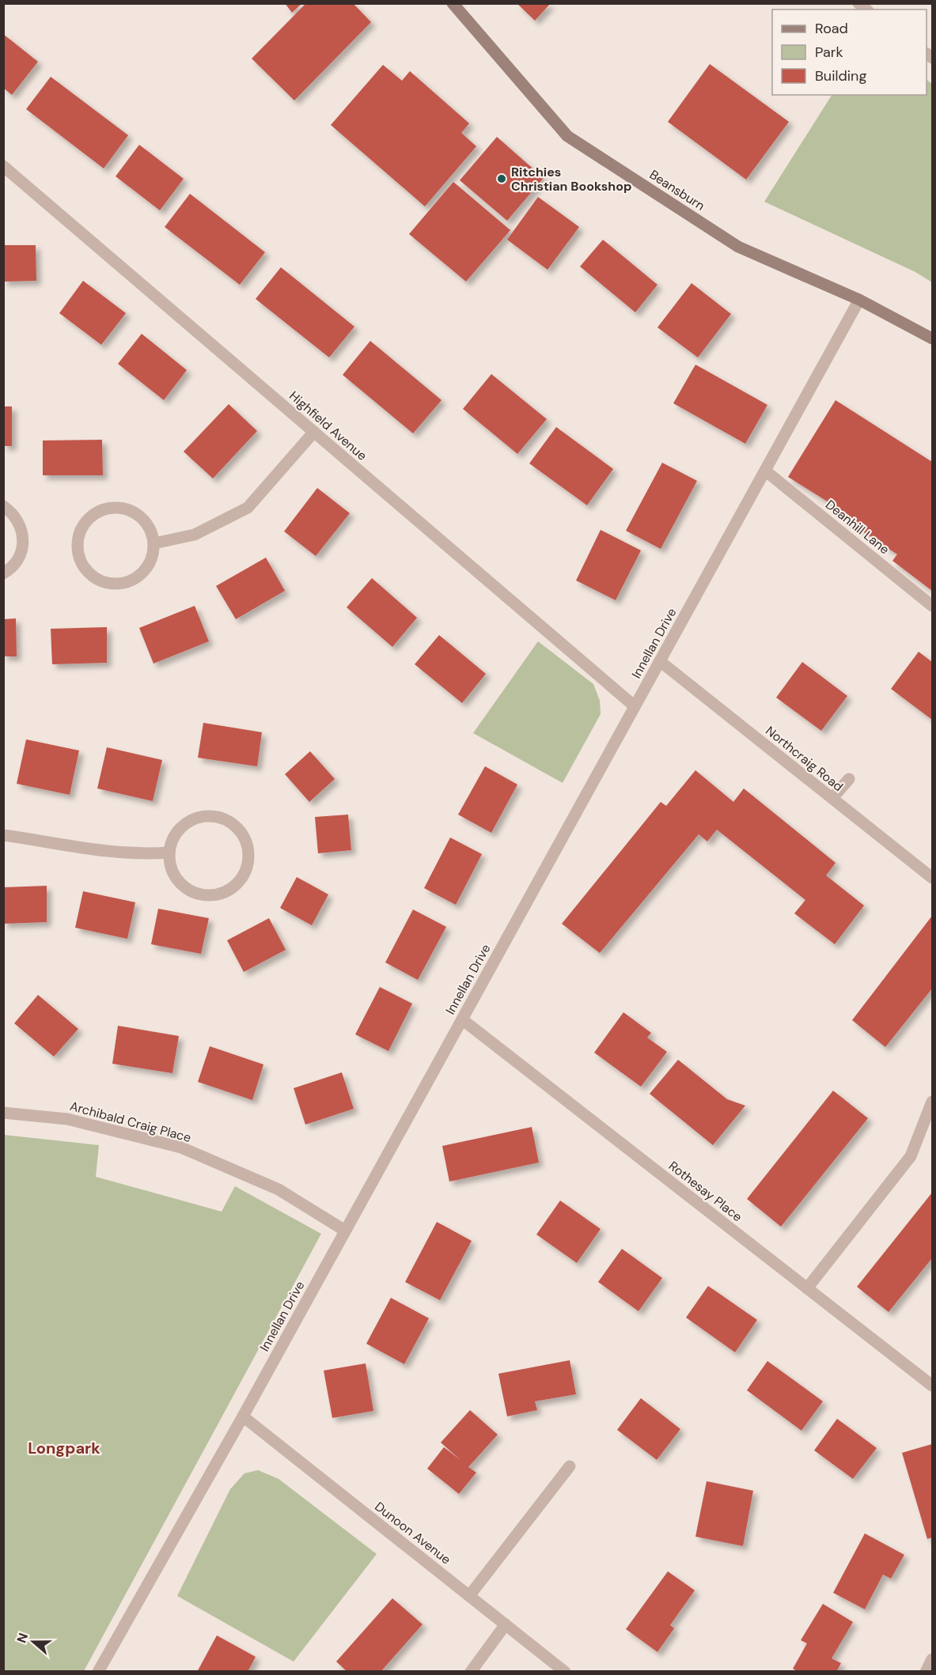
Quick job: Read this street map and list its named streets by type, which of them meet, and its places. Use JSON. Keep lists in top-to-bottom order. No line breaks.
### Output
{"streets":{"main road":["Beansburn"],"street":["Highfield Avenue","Deanhill Lane","Innellan Drive","Northcraig Road","Archibald Craig Place","Rothesay Place","Dunoon Avenue"]},"crossings":[["Beansburn","Innellan Drive"],["Highfield Avenue","Innellan Drive"],["Deanhill Lane","Innellan Drive"],["Innellan Drive","Northcraig Road"],["Innellan Drive","Archibald Craig Place"],["Innellan Drive","Rothesay Place"],["Innellan Drive","Dunoon Avenue"]],"districts":["Longpark"],"places":["Ritchies Christian Bookshop"],"legend":["Road","Park","Building"],"north":"left"}
